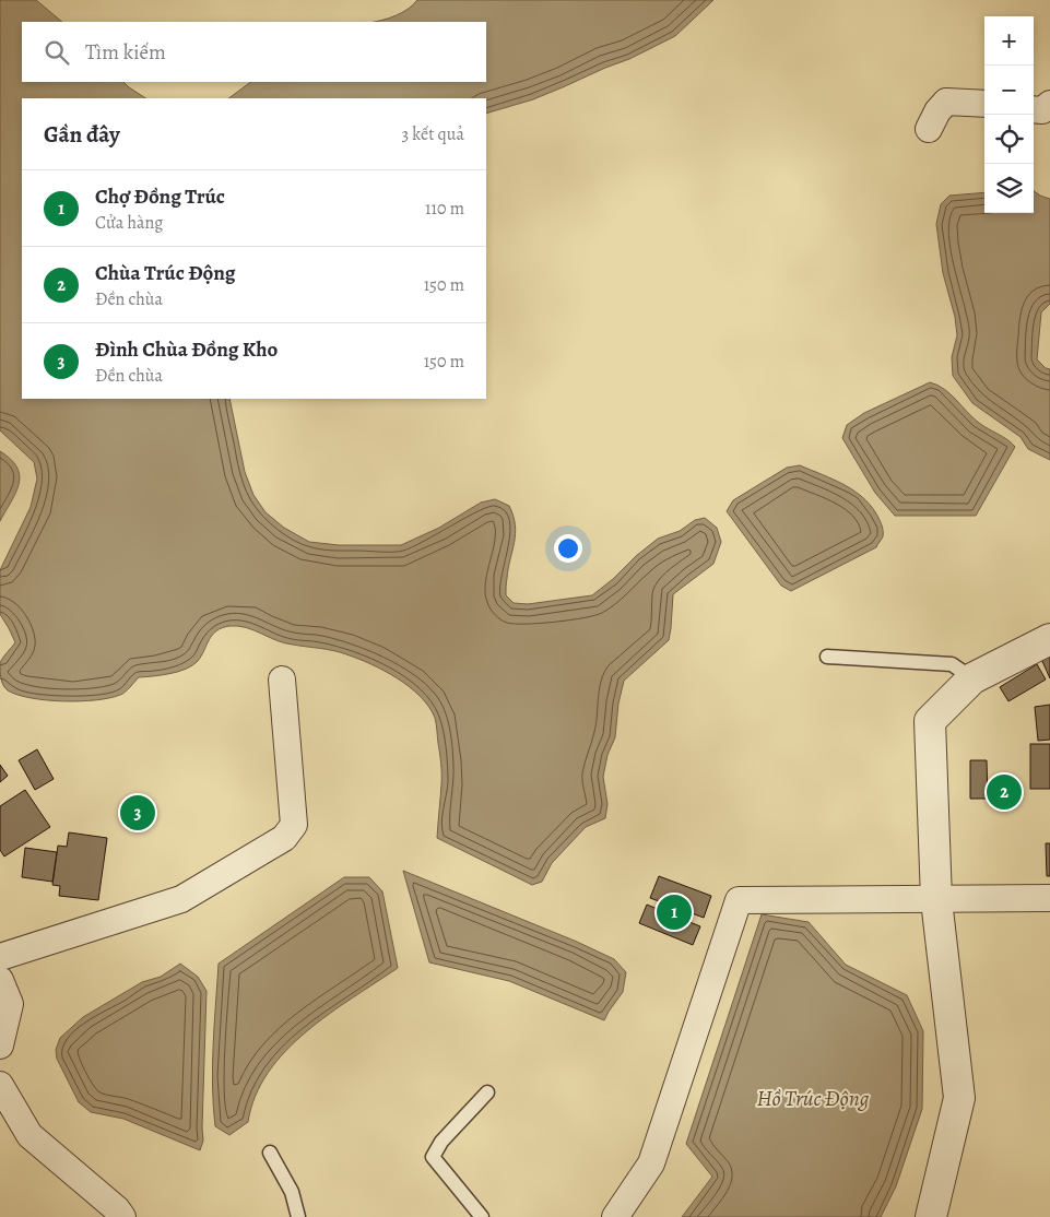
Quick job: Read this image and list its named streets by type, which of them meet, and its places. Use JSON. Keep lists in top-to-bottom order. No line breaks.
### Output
{"water":["Hồ Trúc Động"],"page":{"map_buttons":["+","−"],"search":"Tìm kiếm","heading":["Gần đây","3 kết quả"],"list":[{"mark":"1","name":"Chợ Đồng Trúc","note":"Cửa hàng","value":"110 m"},{"mark":"2","name":"Chùa Trúc Động","note":"Đền chùa","value":"150 m"},{"mark":"3","name":"Đình Chùa Đồng Kho","note":"Đền chùa","value":"150 m"}],"pins":["2","3","1"]}}
